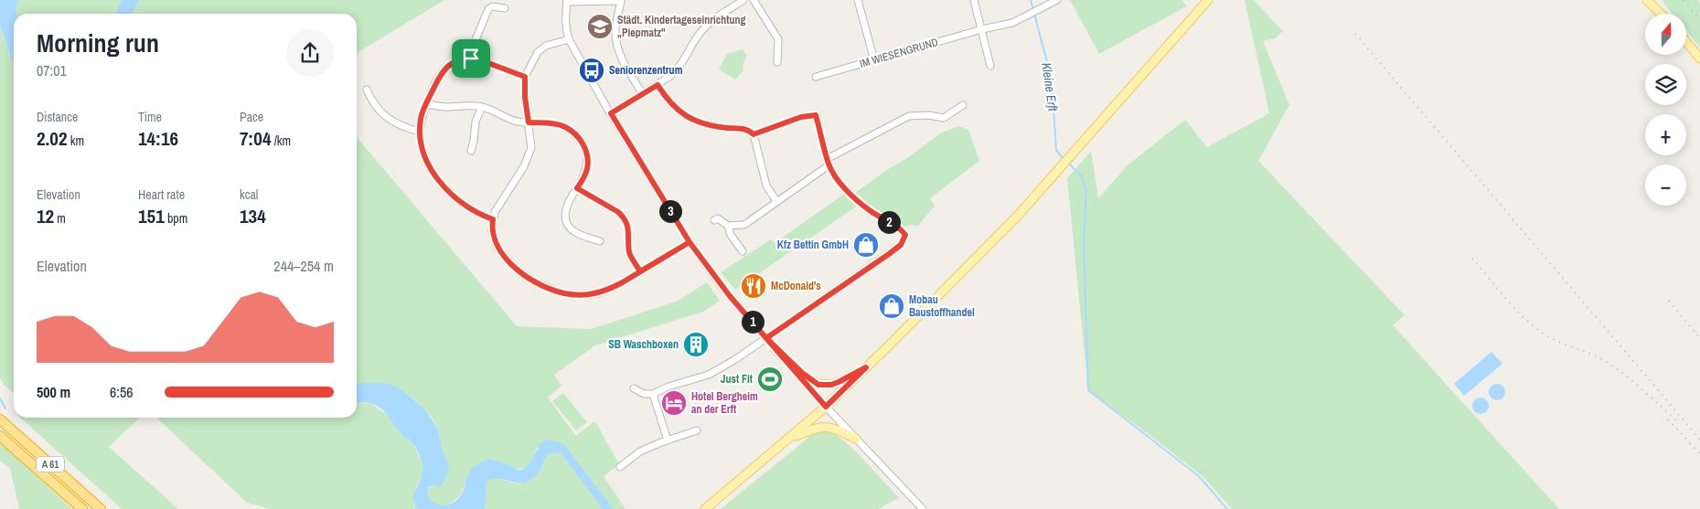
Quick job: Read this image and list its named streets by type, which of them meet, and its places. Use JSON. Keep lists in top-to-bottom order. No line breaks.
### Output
{"streets":{"highway":["A 61"],"street":["IM WIESENGRUND"]},"water":["Kleine Erft"],"places":{"school or university":["Städt. Kindertageseinrichtung „Piepmatz\""],"bus stop":["Seniorenzentrum"],"shop":["Kfz Bettin GmbH","Mobau Baustoffhandel"],"restaurant":["McDonald's"],"building":["SB Waschboxen"],"sports":["Just Fit"],"hotel":["Hotel Bergheim an der Erft"]},"north":"top","page":{"map_buttons":["+","−"],"heading":["Morning run","07:01"],"stats":[["Distance","2.02 km"],["Time","14:16"],["Pace","7:04 /km"],["Elevation","12 m"],["Heart rate","151 bpm"],["kcal","134"]],"pins":["3","2","1"],"chart":["Elevation","244–254 m"],"list":[{"name":"500 m","note":"6:56"}]}}
